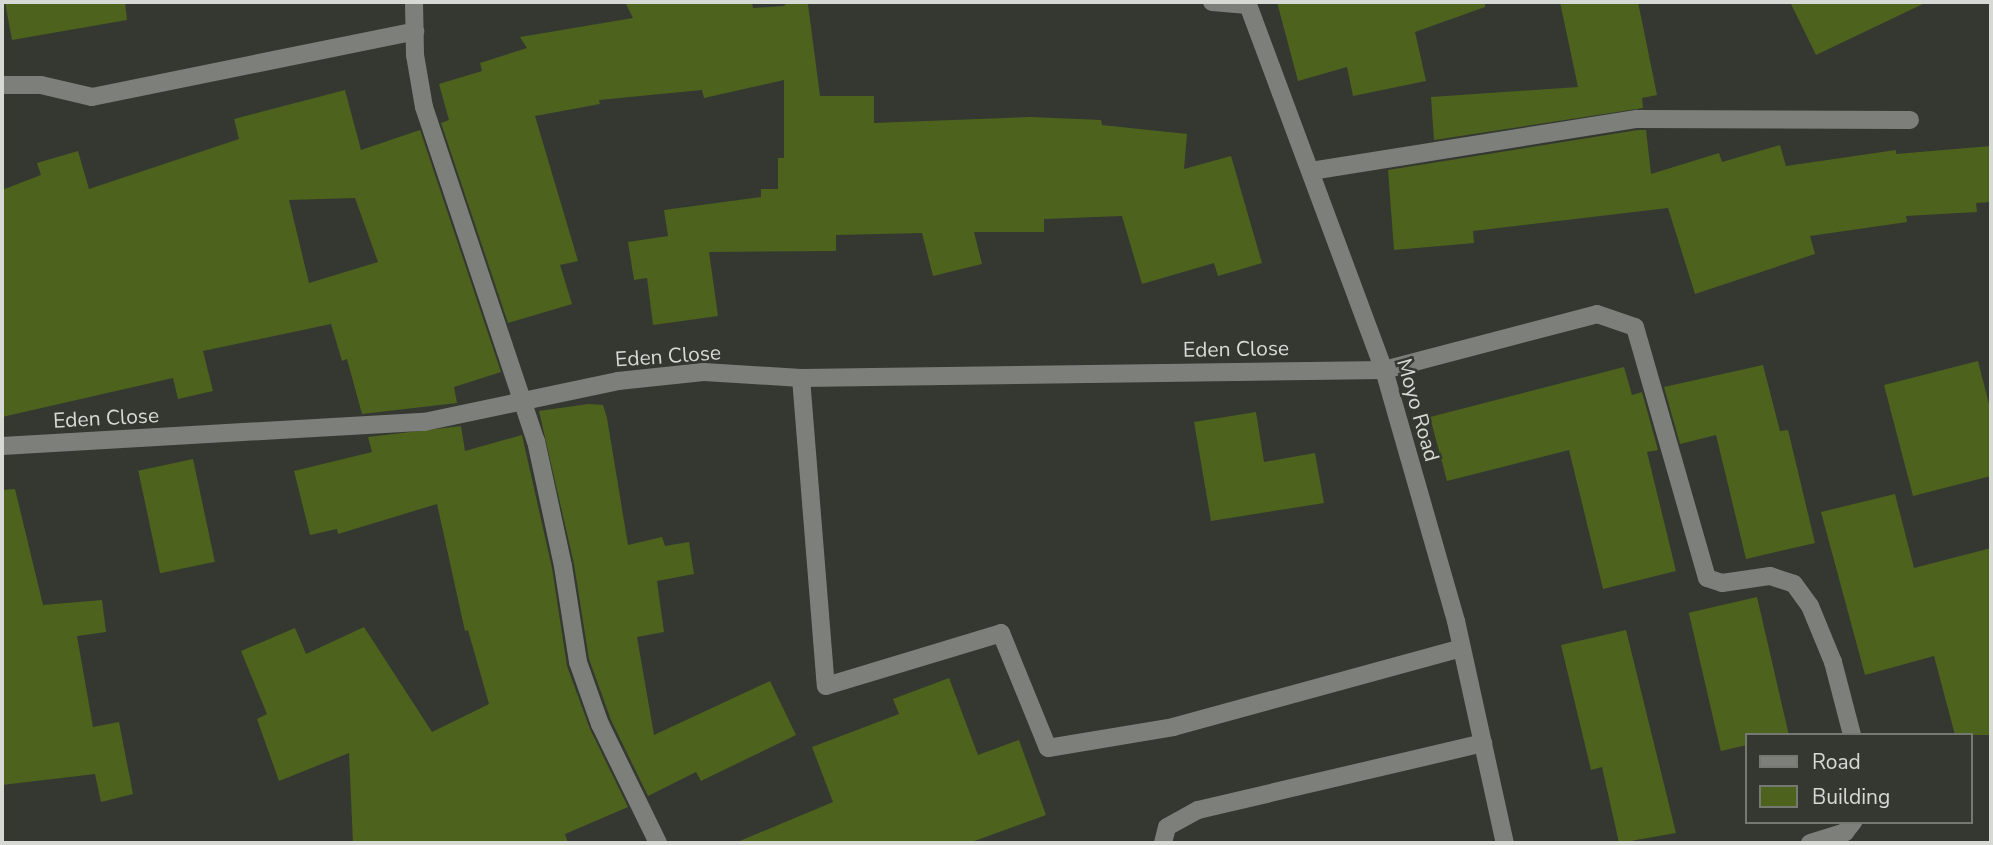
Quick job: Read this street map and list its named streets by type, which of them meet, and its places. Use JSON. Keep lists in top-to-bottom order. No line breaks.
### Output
{"streets":{"street":["Eden Close","Moyo Road"]},"crossings":[["Eden Close","Moyo Road"]],"legend":["Road","Building"]}
